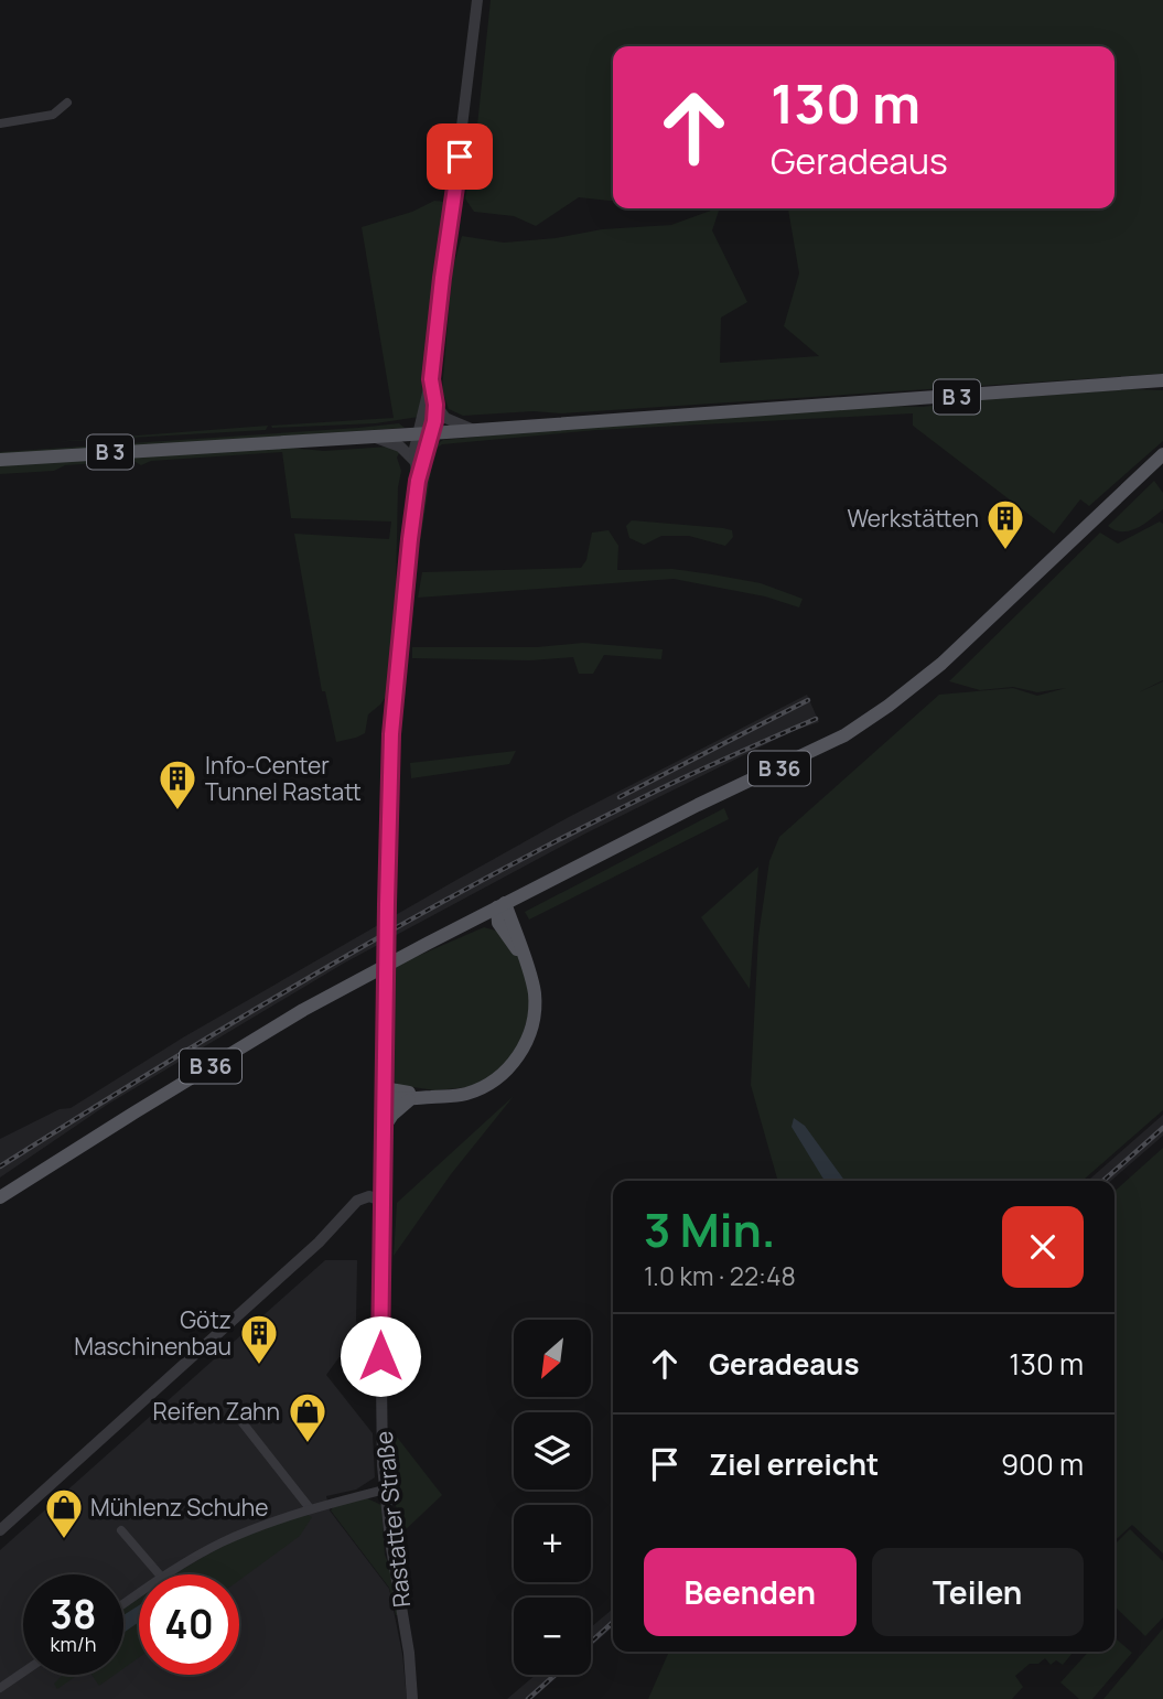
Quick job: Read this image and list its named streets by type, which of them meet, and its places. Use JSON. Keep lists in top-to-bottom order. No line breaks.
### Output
{"streets":{"main road":["B 3","B 36"],"street":["Rastatter Straße"]},"places":{"building":["Werkstätten","Info-Center Tunnel Rastatt","Götz Maschinenbau"],"shop":["Reifen Zahn","Mühlenz Schuhe"]},"north":"bottom left","page":{"turn":["130 m","Geradeaus"],"heading":["3 Min.","1.0 km · 22:48"],"list":[{"name":"Geradeaus","value":"130 m"},{"name":"Ziel erreicht","value":"900 m"}],"map_buttons":["+","−"],"buttons":["Beenden","Teilen"],"speed":"38 km/h","limit":"40"}}
